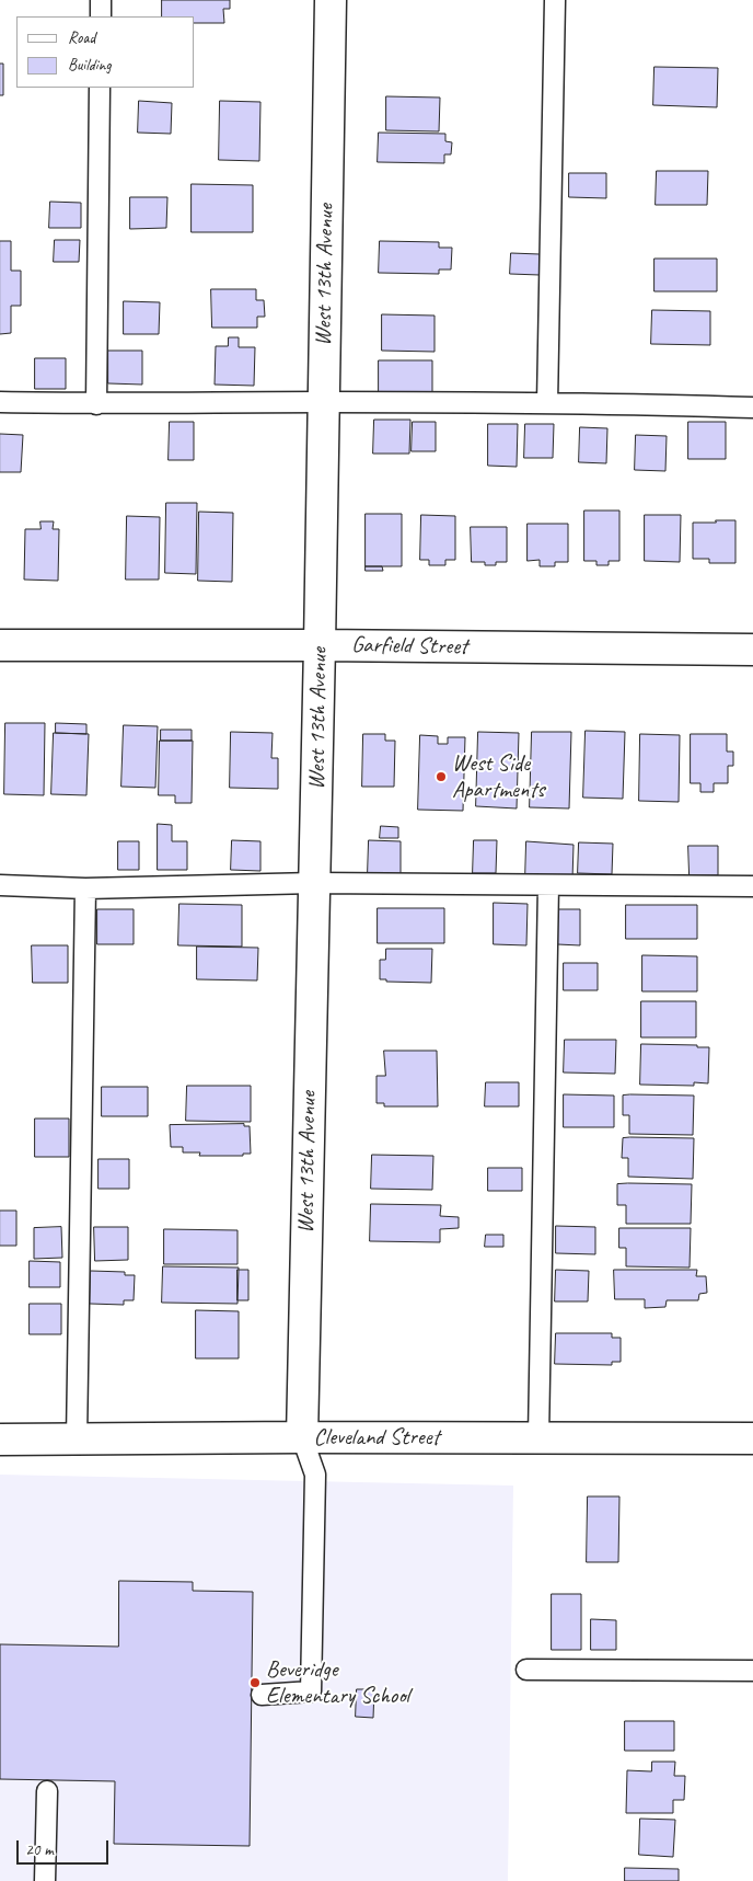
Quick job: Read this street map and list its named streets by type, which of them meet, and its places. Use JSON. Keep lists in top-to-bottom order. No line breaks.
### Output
{"streets":{"street":["West 13th Avenue","Garfield Street","Cleveland Street"]},"crossings":[["West 13th Avenue","Garfield Street"],["West 13th Avenue","Cleveland Street"]],"places":["West Side Apartments","Beveridge Elementary School"],"legend":["Road","Building"],"scale_bar":"20 m"}
